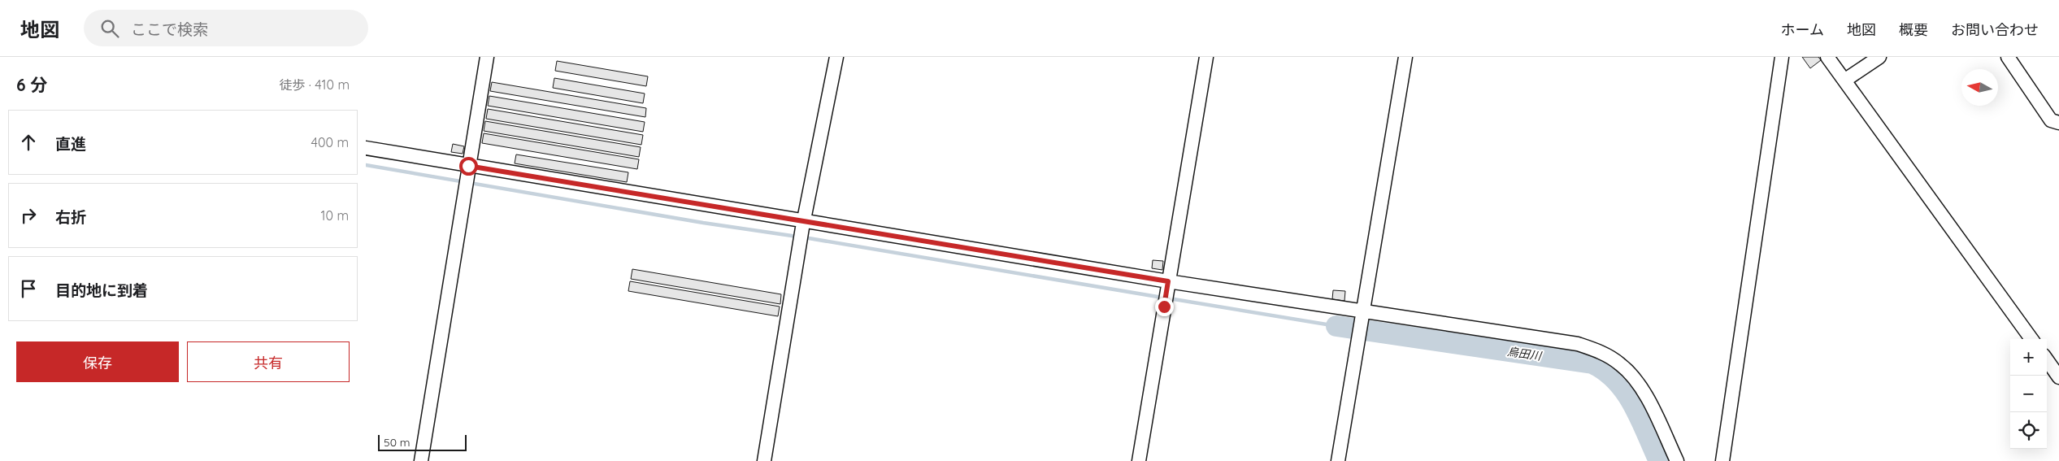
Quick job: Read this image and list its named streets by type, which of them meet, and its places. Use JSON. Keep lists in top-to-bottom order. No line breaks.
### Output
{"water":["烏田川"],"scale_bar":"50 m","north":"left","page":{"header":"地図","search":"ここで検索","nav":["ホーム","地図","概要","お問い合わせ"],"heading":["6 分","徒歩 · 410 m"],"list":[["直進","400 m"],["右折","10 m"],"目的地に到着"],"buttons":["保存","共有"],"map_buttons":["+","−"],"scale":"50 m"}}
